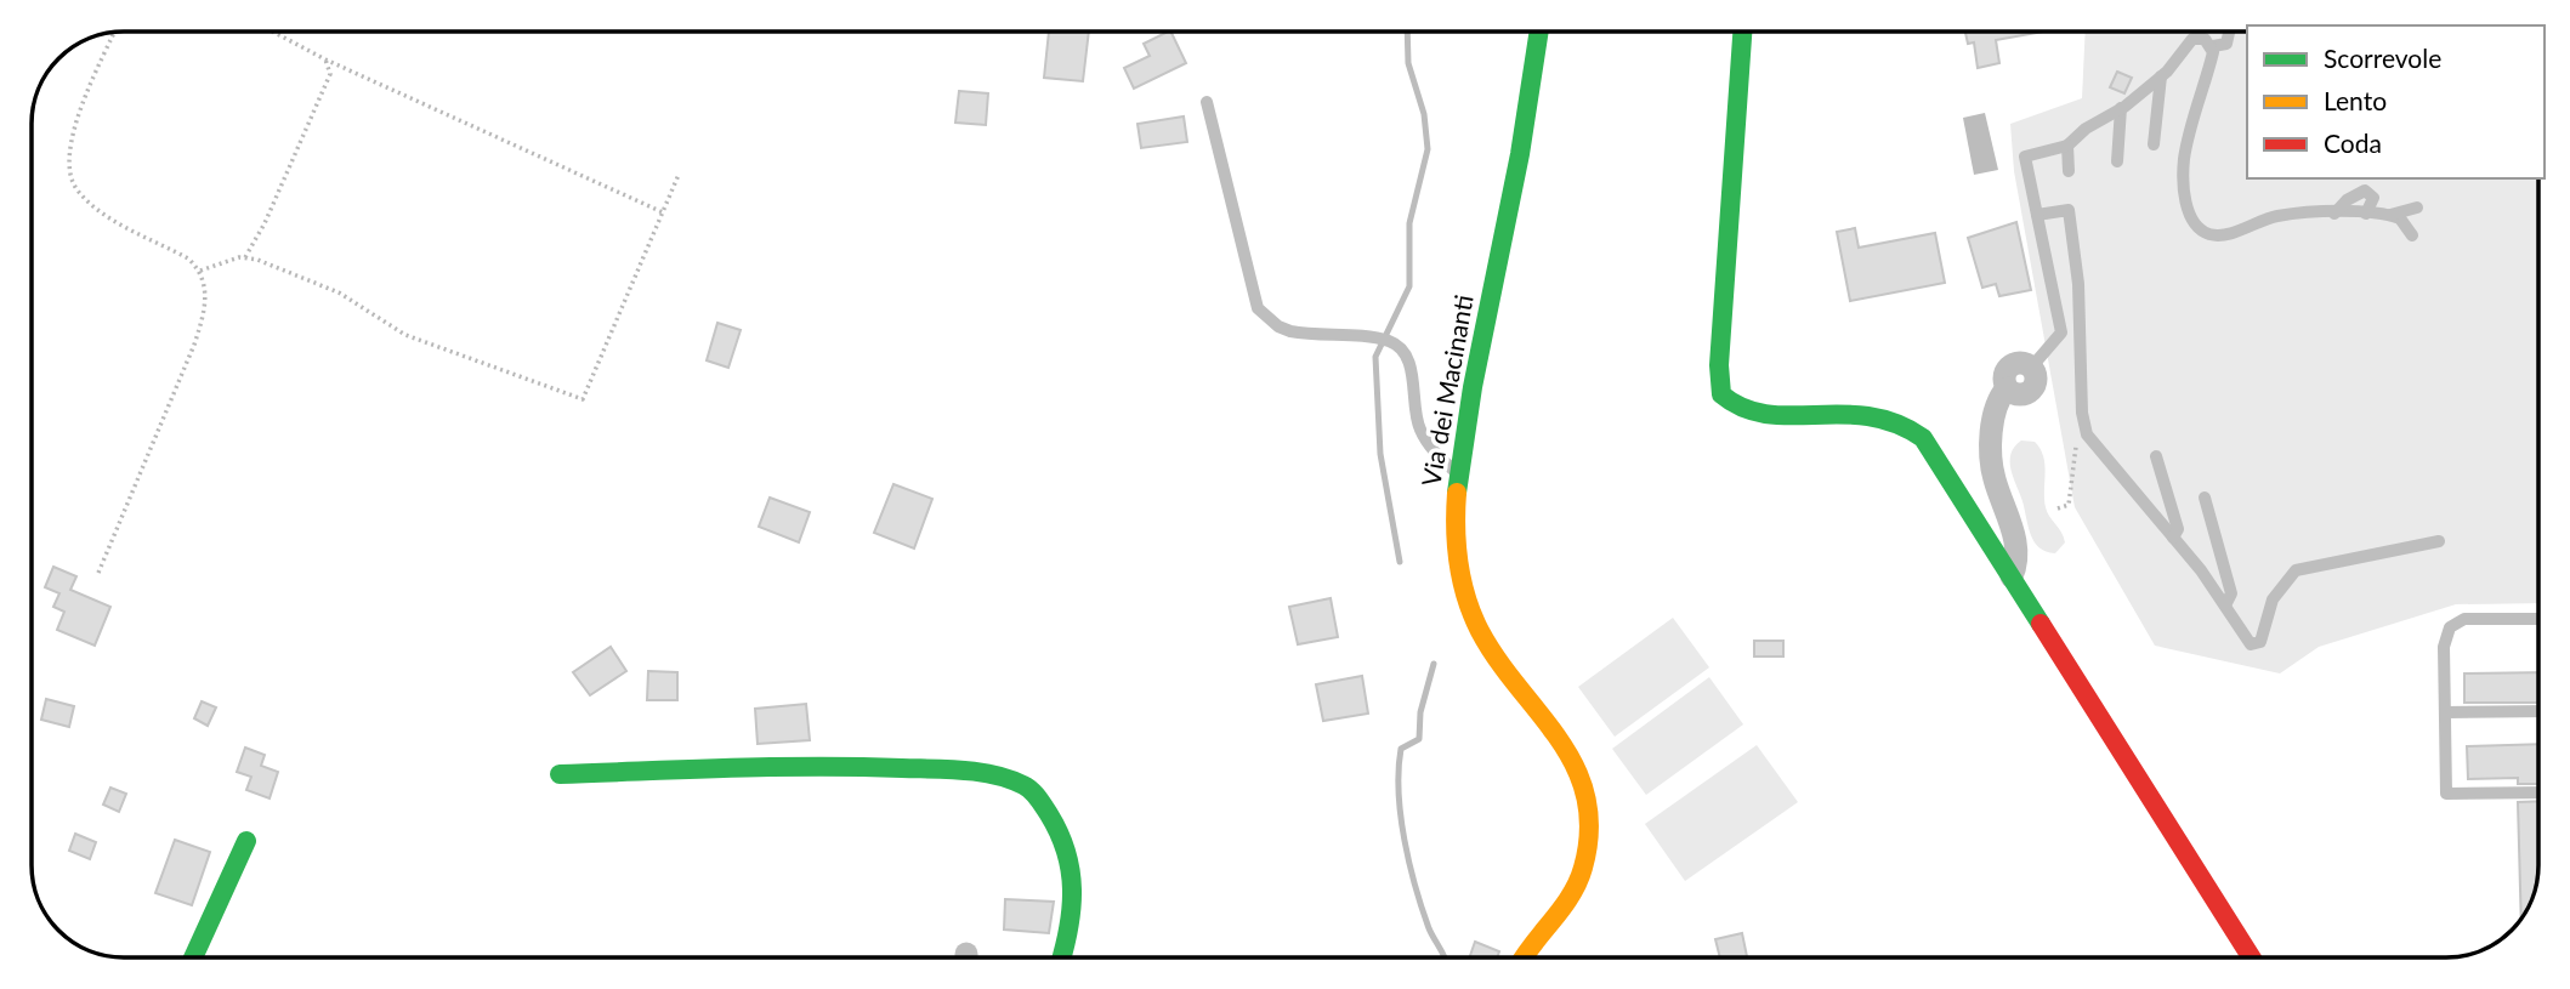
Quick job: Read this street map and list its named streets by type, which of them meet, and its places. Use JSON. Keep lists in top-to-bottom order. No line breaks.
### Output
{"streets":{"street":["Via dei Macinanti"]},"legend":["Scorrevole","Lento","Coda"]}
